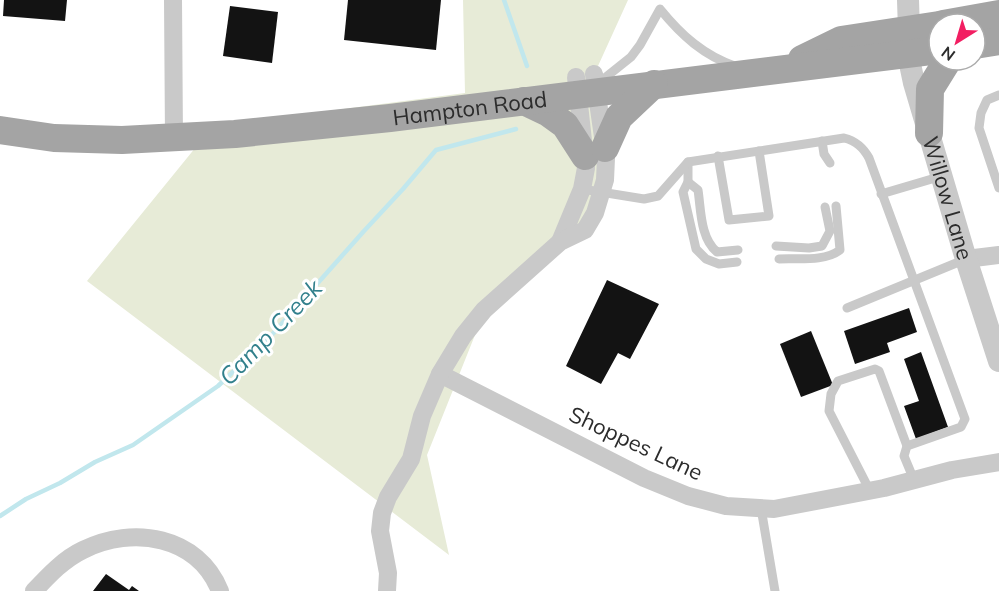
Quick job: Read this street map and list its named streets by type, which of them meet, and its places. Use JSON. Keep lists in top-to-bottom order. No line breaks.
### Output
{"streets":{"main road":["Hampton Road"],"street":["Willow Lane","Shoppes Lane"]},"crossings":[["Hampton Road","Willow Lane"]],"water":["Camp Creek"],"north":"bottom left"}
